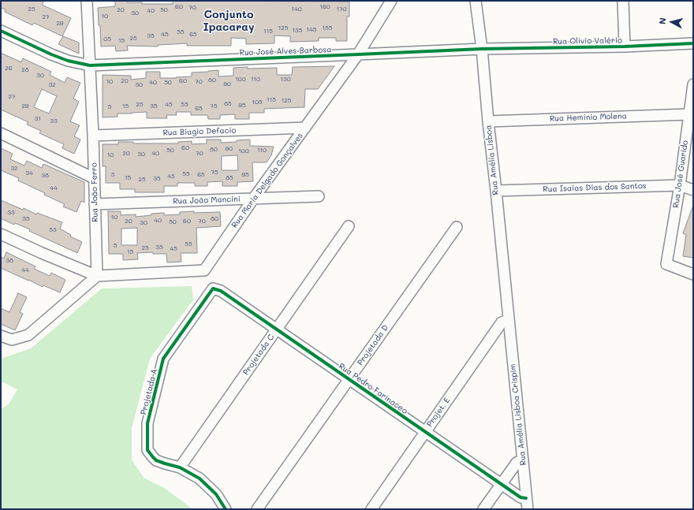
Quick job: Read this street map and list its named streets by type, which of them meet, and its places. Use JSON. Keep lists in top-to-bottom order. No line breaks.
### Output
{"streets":{"street":["Rua Olívio Valério","Rua José Alves Barbosa","Rua Hemínio Molena","Rua Biagio Defacio","Rua Amélia Lisboa","Rua José Guarido","Rua Maria Delgado Gonçalves","Rua Isaias Dias dos Santos","Rua João Ferro","Rua João Mancini","Projetada D","Projetada C","Rua Pedro Farinaceo","Projetada A","Projet. E","Rua Amélia Lisboa Crispim"]},"crossings":[["Rua Olívio Valério","Rua José Alves Barbosa"],["Rua Olívio Valério","Rua Amélia Lisboa"],["Rua José Alves Barbosa","Rua Amélia Lisboa"],["Rua José Alves Barbosa","Rua Maria Delgado Gonçalves"],["Rua José Alves Barbosa","Rua João Ferro"],["Rua Hemínio Molena","Rua Amélia Lisboa"],["Rua Hemínio Molena","Rua José Guarido"],["Rua Biagio Defacio","Rua Maria Delgado Gonçalves"],["Rua Biagio Defacio","Rua João Ferro"],["Rua Amélia Lisboa","Rua Isaias Dias dos Santos"],["Rua Amélia Lisboa","Projet. E"],["Rua Amélia Lisboa","Rua Amélia Lisboa Crispim"],["Rua José Guarido","Rua Isaias Dias dos Santos"],["Rua Maria Delgado Gonçalves","Rua João Ferro"],["Rua Maria Delgado Gonçalves","Rua João Mancini"],["Rua João Ferro","Rua João Mancini"],["Projetada D","Rua Pedro Farinaceo"],["Projetada C","Rua Pedro Farinaceo"],["Projetada C","Projetada A"],["Rua Pedro Farinaceo","Projetada A"],["Rua Pedro Farinaceo","Projet. E"],["Rua Pedro Farinaceo","Rua Amélia Lisboa Crispim"],["Projet. E","Rua Amélia Lisboa Crispim"]],"districts":["Conjunto Ipacaray"],"house_numbers":["60","160","70","25","140","170","20","50","40","30","10","27","29","125","155","145","135","115","55","45","65","35","25","05","15","26","28","30","100","110","130","80","20","60","10","70","40","50","90","32","30","27","115","125","105","85","25","45","55","95","29","15","35","75","5","65","31","33","60","90","80","50","110","100","20","40","70","30","10","32","75","34","55","5","65","95","38","45","15","85","35","25","44","33","10","35","80","40","20","60","70","50","30","53","55","5","35","25","45","15","38","44"],"north":"left"}
